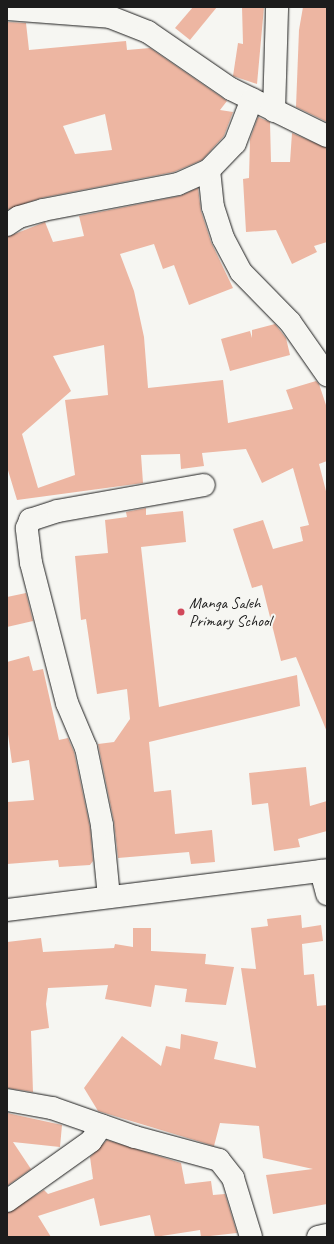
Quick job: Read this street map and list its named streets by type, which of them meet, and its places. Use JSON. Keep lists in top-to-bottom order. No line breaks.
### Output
{"places":["Manga Saleh Primary School"]}
